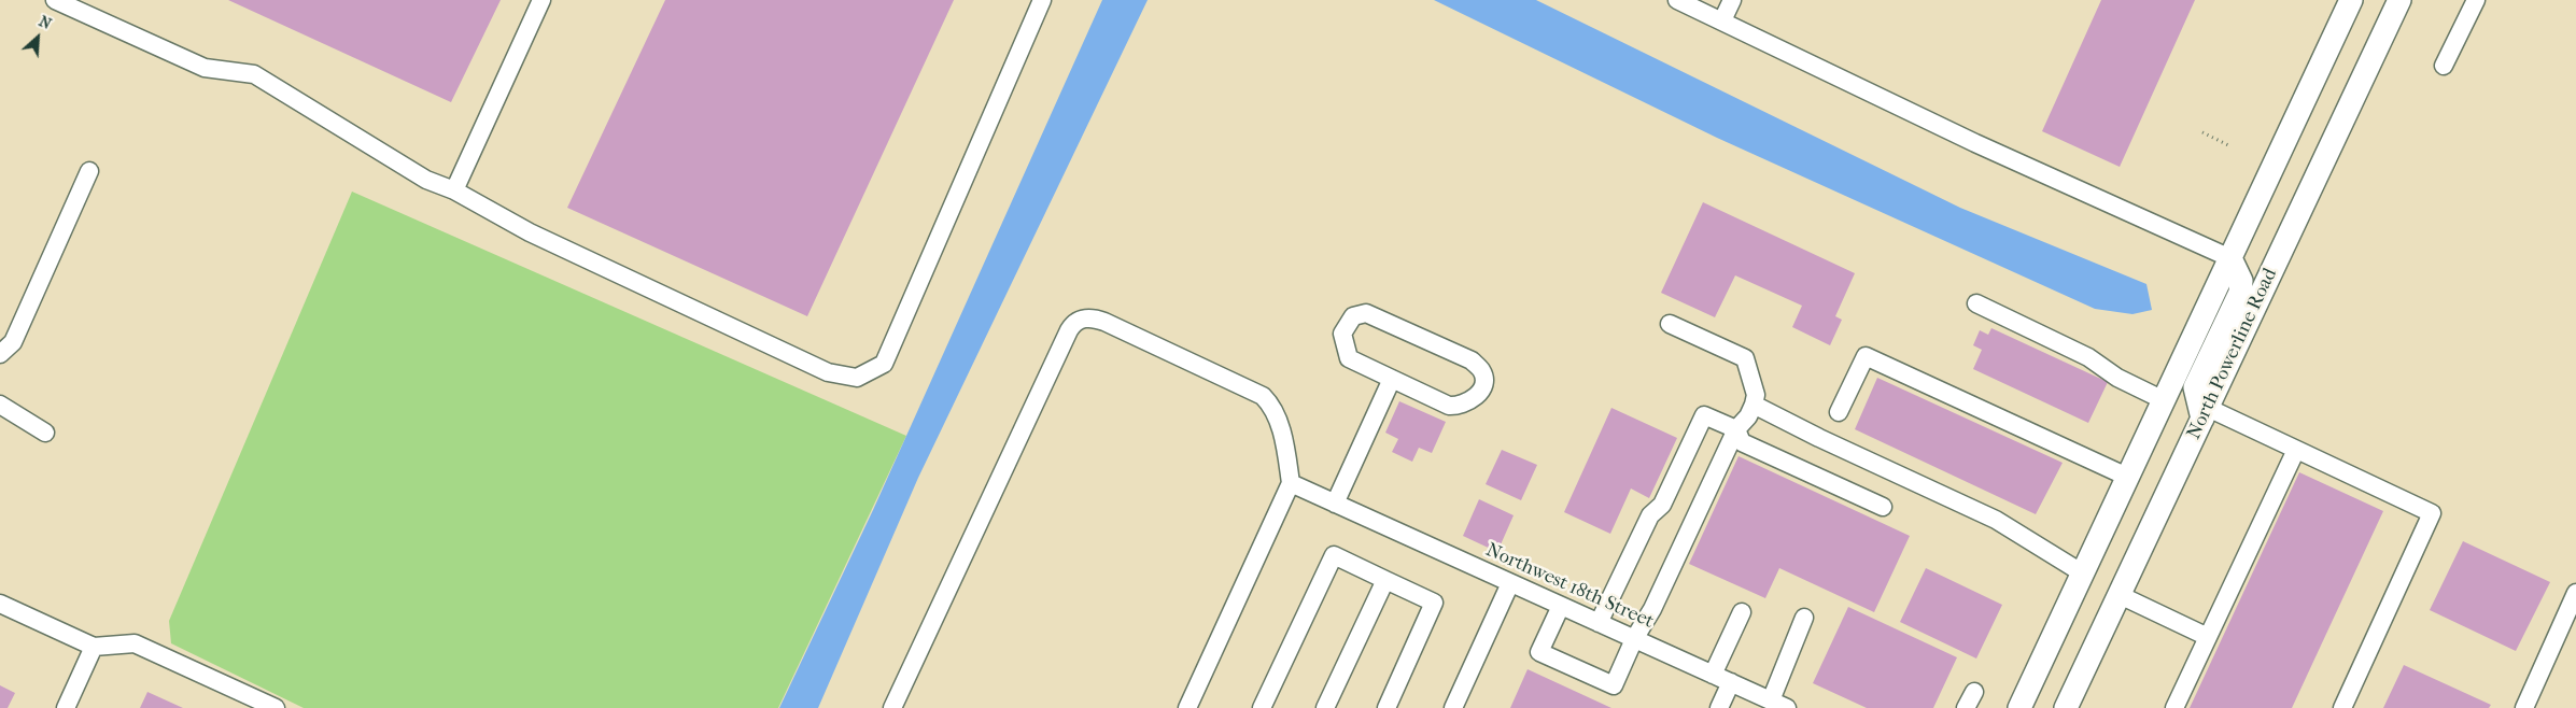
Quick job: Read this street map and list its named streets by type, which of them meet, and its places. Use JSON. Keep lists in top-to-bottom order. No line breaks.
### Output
{"streets":{"main road":["North Powerline Road"],"street":["Northwest 18th Street"]},"north":"top right"}
